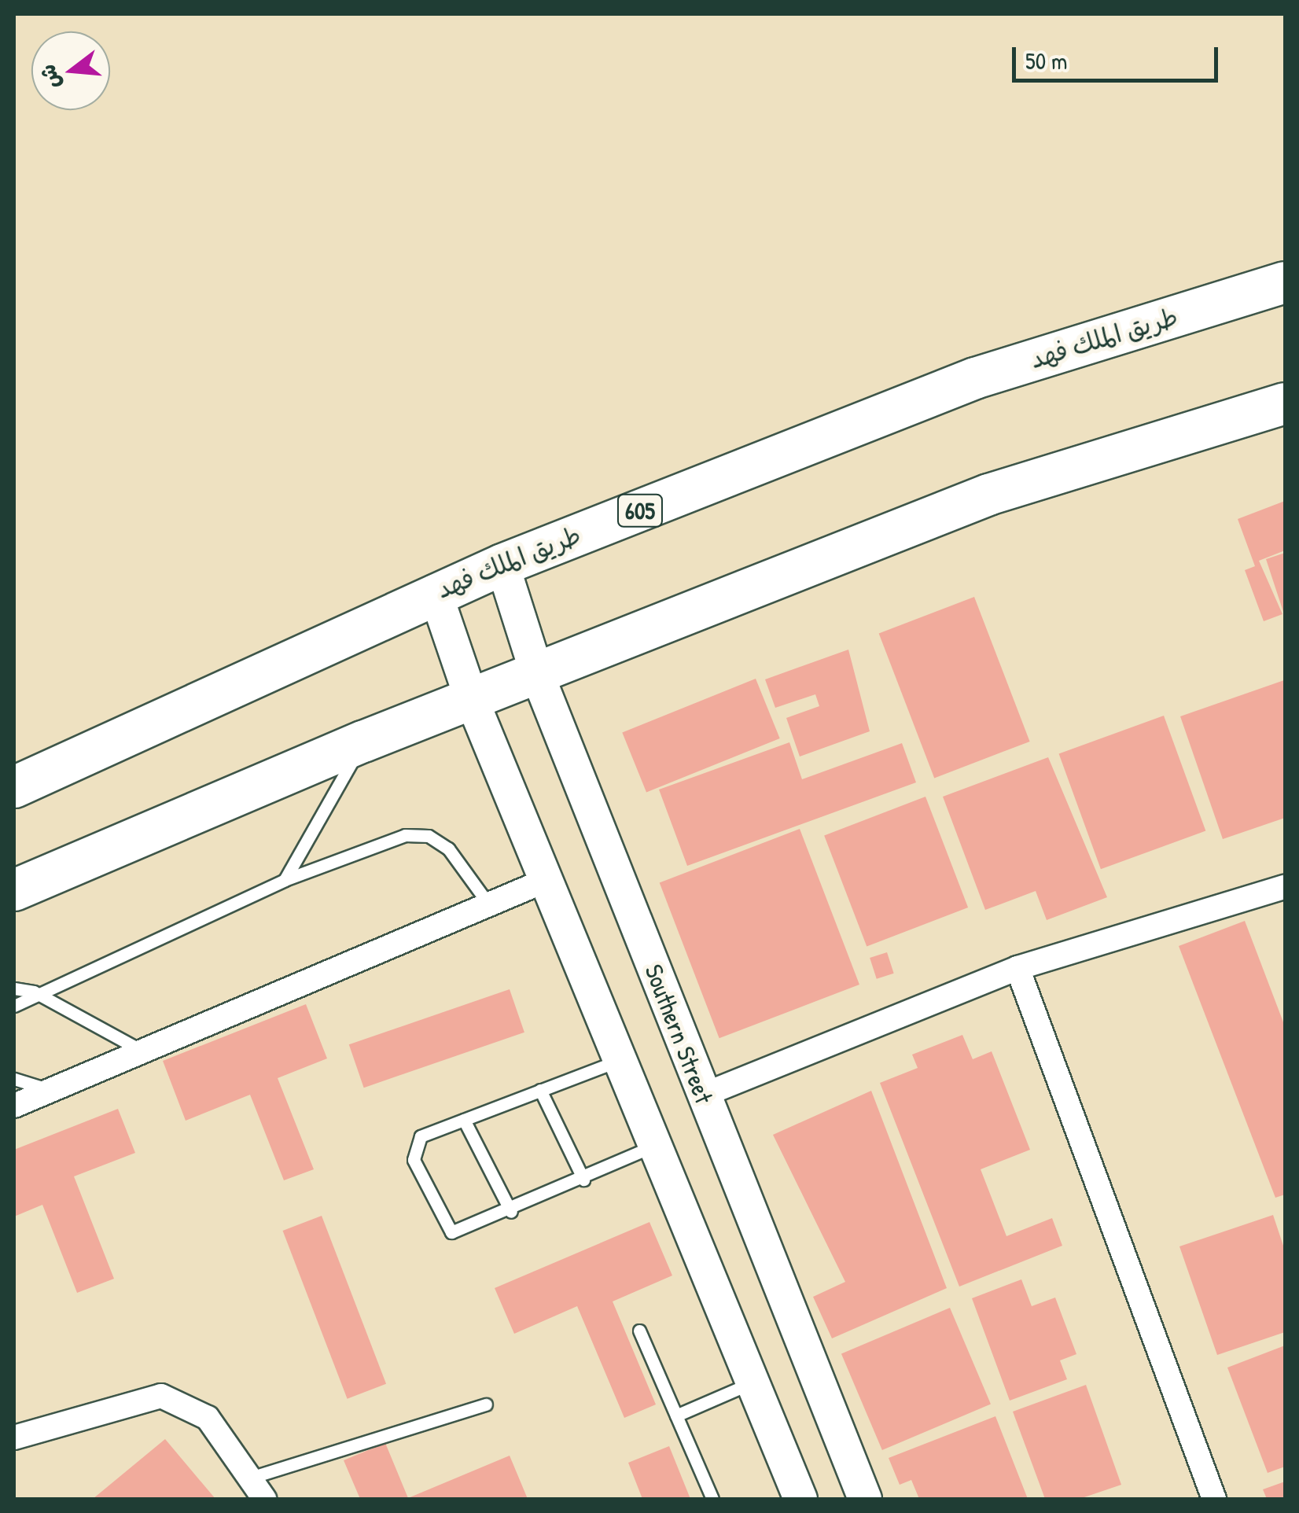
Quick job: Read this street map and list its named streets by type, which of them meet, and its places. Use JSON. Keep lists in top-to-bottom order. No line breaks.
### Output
{"streets":{"highway":["طريق الملك فهد","605"],"main road":["Southern Street"]},"crossings":[["طريق الملك فهد","Southern Street"]],"scale_bar":"50 m","north":"left"}
